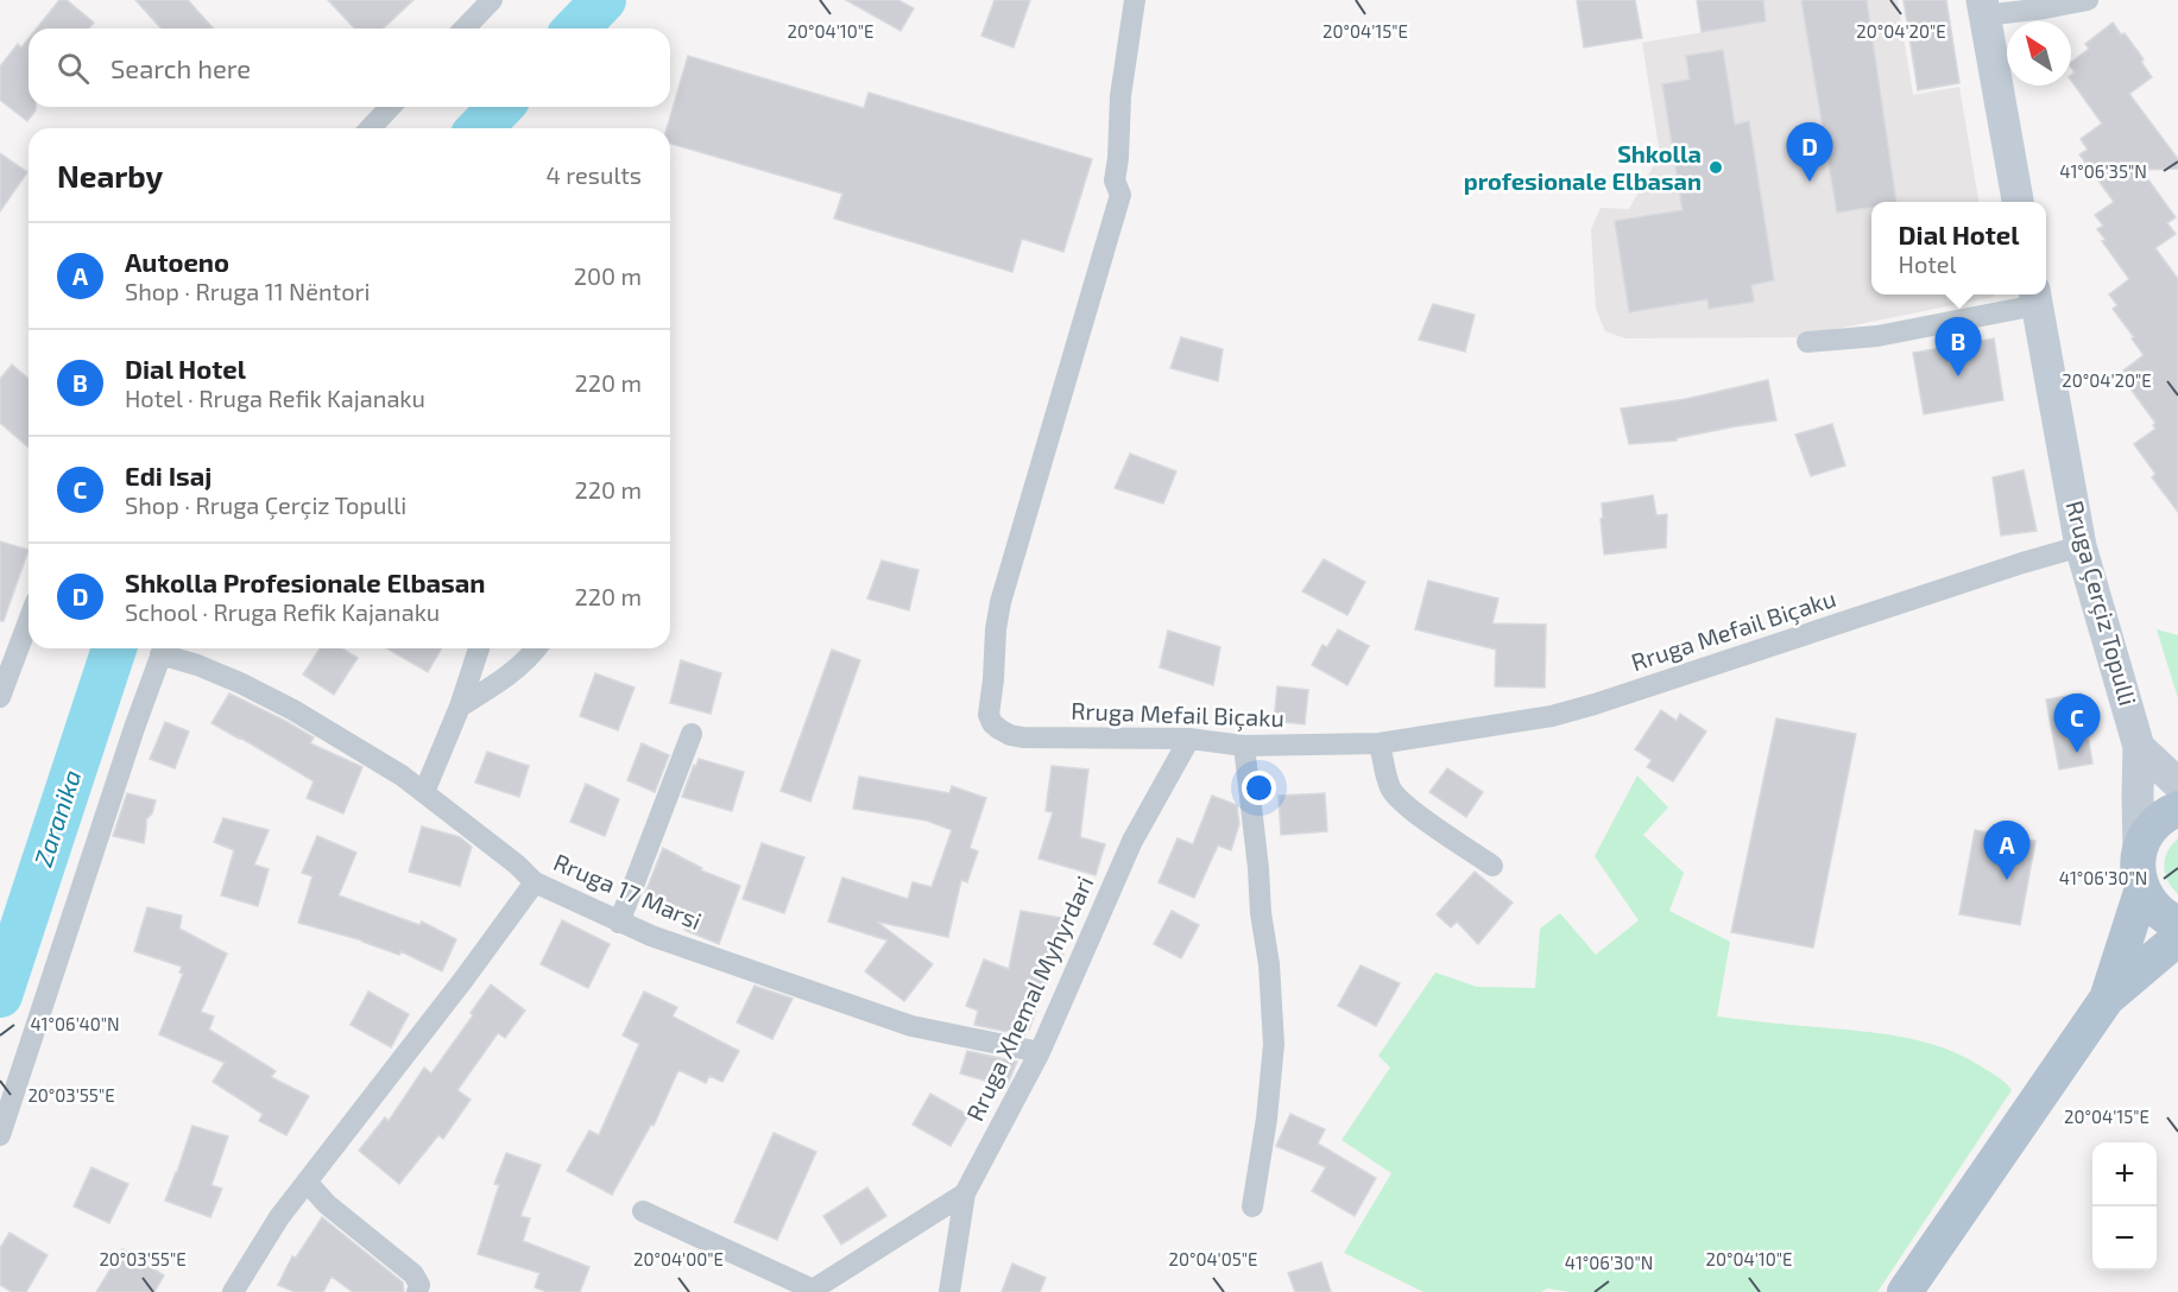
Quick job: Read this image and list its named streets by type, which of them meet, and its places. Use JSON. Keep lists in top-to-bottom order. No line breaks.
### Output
{"streets":{"main road":["Rruga Çerçiz Topulli"],"street":["Rruga Mefail Biçaku","Rruga 17 Marsi","Rruga Xhemal Myhyrdari"]},"crossings":[["Rruga Çerçiz Topulli","Rruga Mefail Biçaku"],["Rruga Mefail Biçaku","Rruga Xhemal Myhyrdari"],["Rruga 17 Marsi","Rruga Xhemal Myhyrdari"]],"water":["Zaranika"],"places":["Shkolla profesionale Elbasan"],"north":"top left","page":{"search":"Search here","pins":["D","B","C","A"],"heading":["Nearby","4 results"],"popup":["Dial Hotel","Hotel"],"list":[{"mark":"A","name":"Autoeno","note":"Shop · Rruga 11 Nëntori","value":"200 m"},{"mark":"B","name":"Dial Hotel","note":"Hotel · Rruga Refik Kajanaku","value":"220 m"},{"mark":"C","name":"Edi Isaj","note":"Shop · Rruga Çerçiz Topulli","value":"220 m"},{"mark":"D","name":"Shkolla Profesionale Elbasan","note":"School · Rruga Refik Kajanaku","value":"220 m"}],"map_buttons":["+","−"]},"coordinates":["20°04'10\"E","20°04'15\"E","20°04'20\"E","41°06'35\"N","41°06'30\"N","41°06'40\"N","20°03'55\"E","20°04'00\"E","20°04'05\"E"]}
